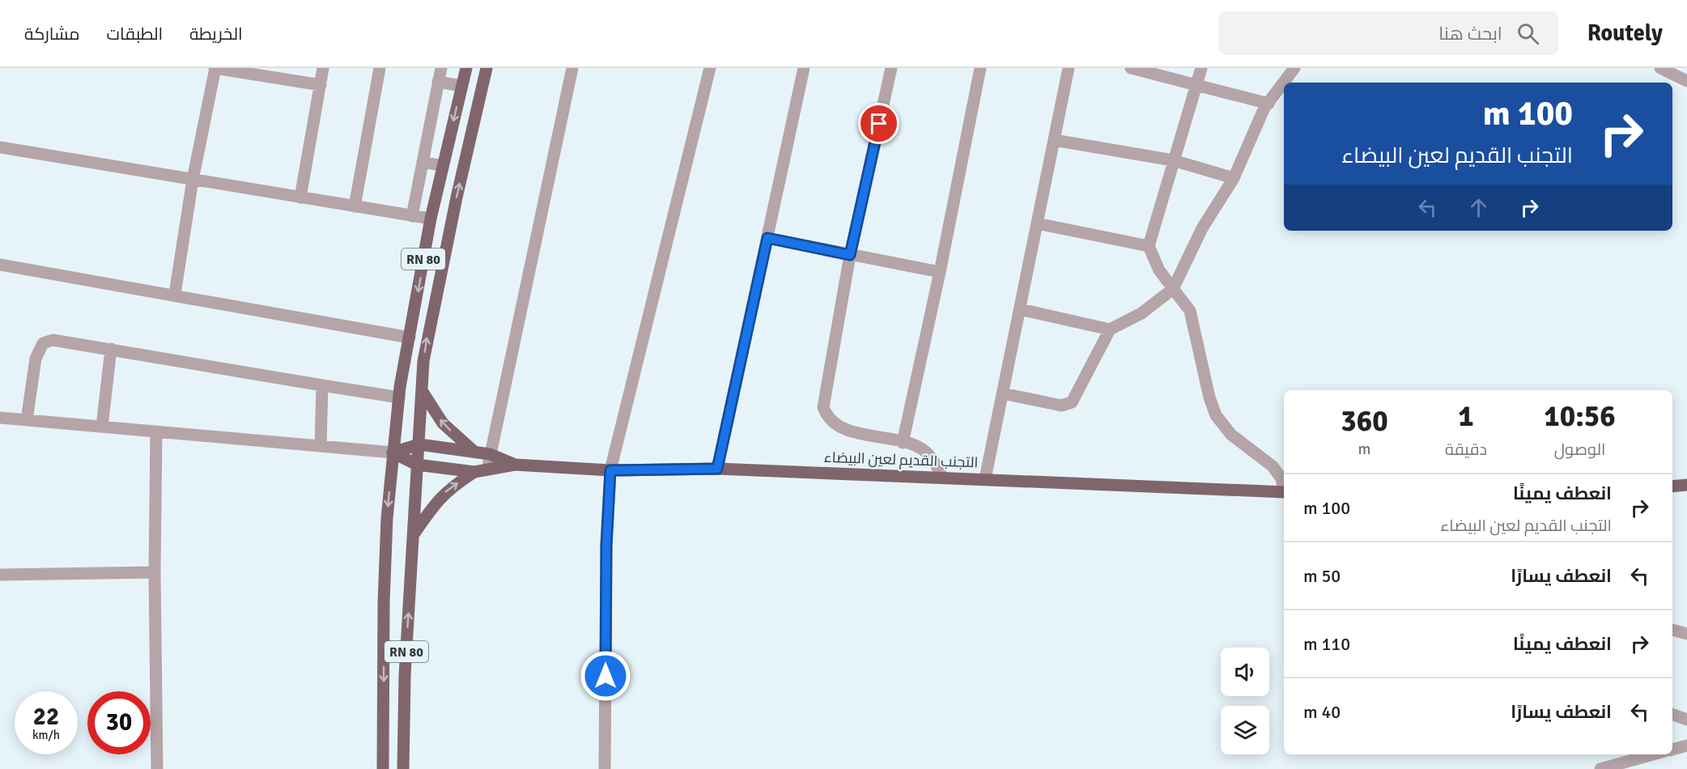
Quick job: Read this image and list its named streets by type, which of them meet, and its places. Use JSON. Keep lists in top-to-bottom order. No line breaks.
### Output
{"streets":{"main road":["RN 80","التجنب القديم لعين البيضاء"]},"page":{"header":"Routely","search":"ابحث هنا","nav":["الخريطة","الطبقات","مشاركة"],"turn":["100 m","التجنب القديم لعين البيضاء"],"eta":["10:56","الوصول","1","دقيقة","360","m"],"list":[{"name":"انعطف يمينًا","note":"التجنب القديم لعين البيضاء","value":"100 m"},{"name":"انعطف يسارًا","value":"50 m"},{"name":"انعطف يمينًا","value":"110 m"},{"name":"انعطف يسارًا","value":"40 m"}],"speed":"22 km/h","limit":"30"}}
